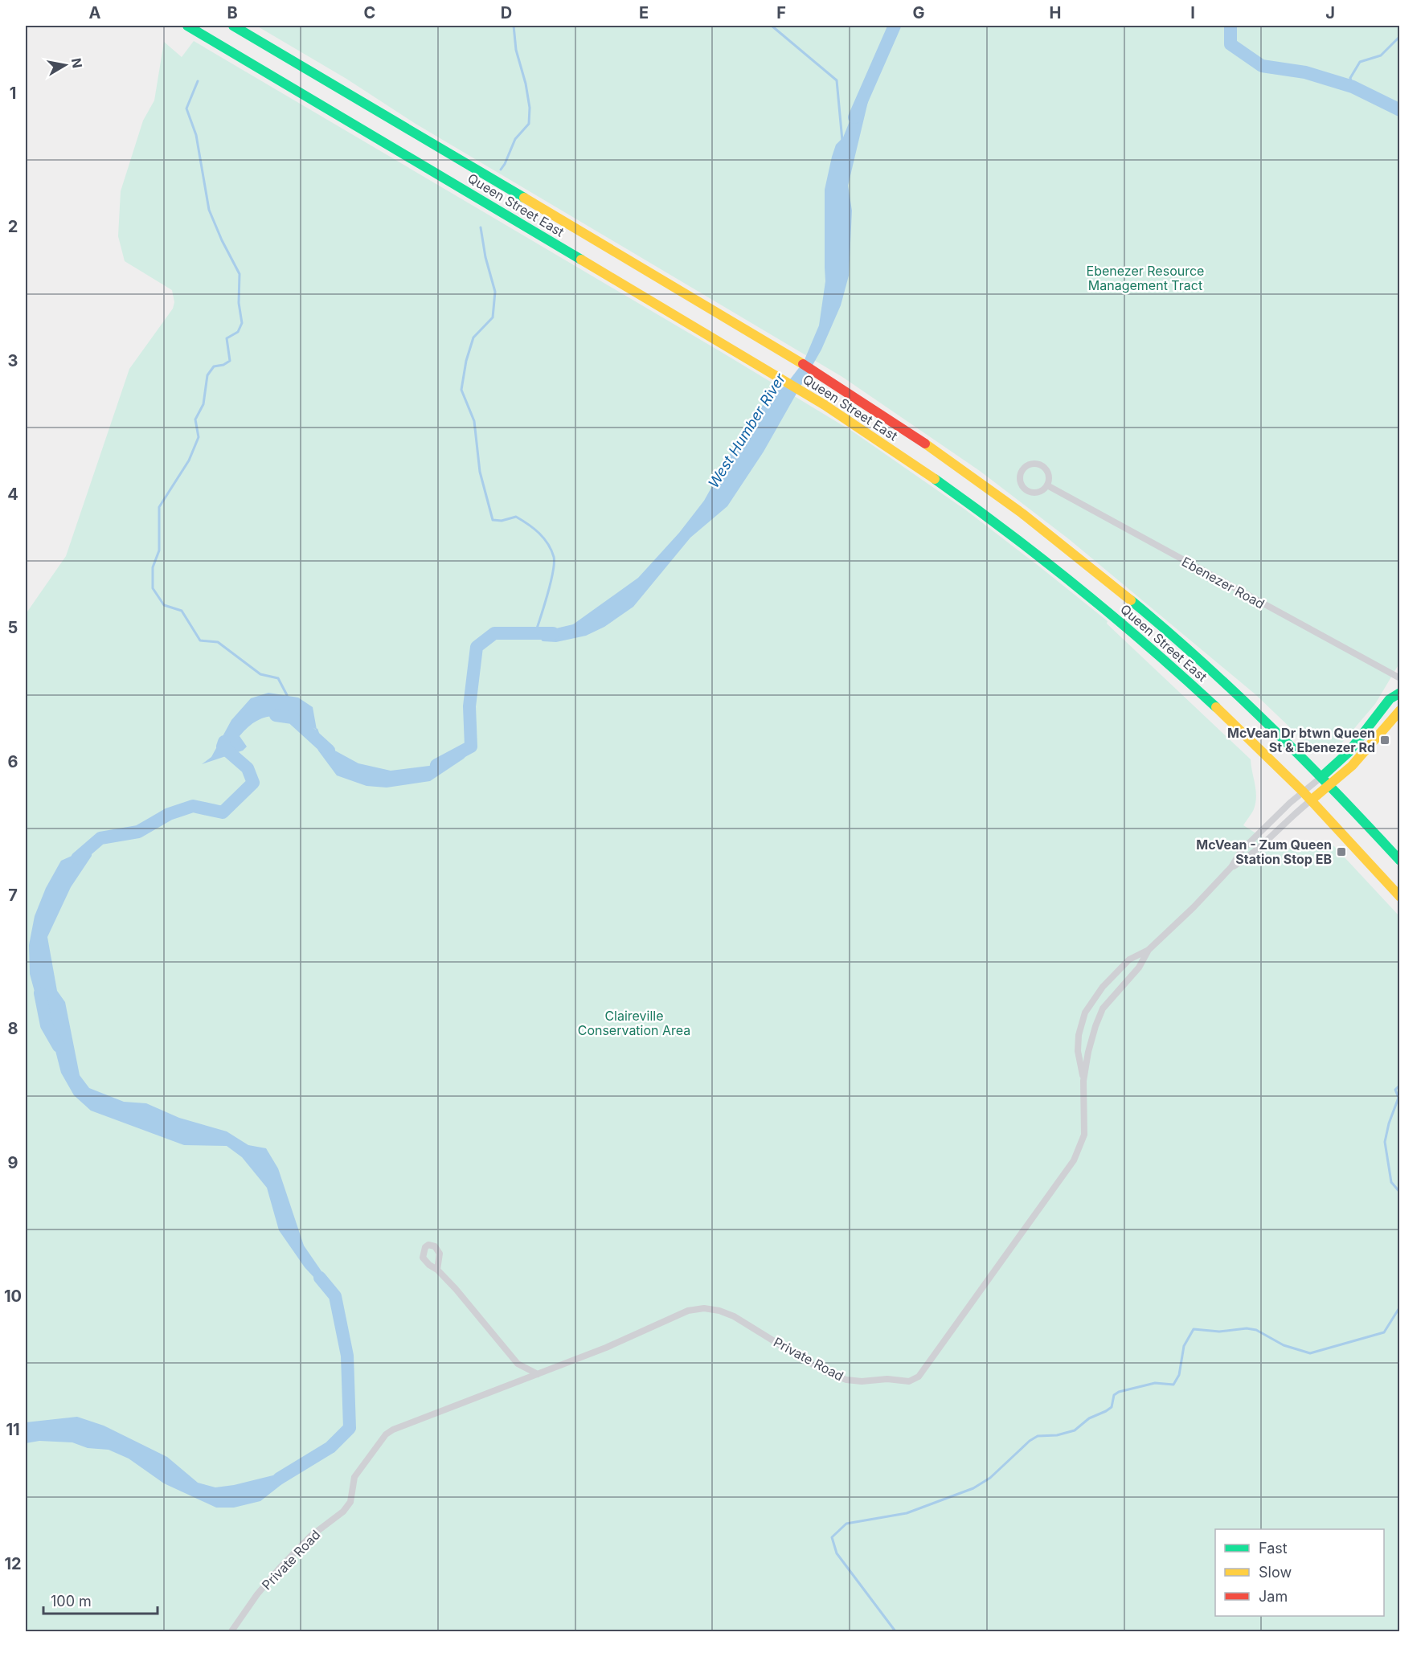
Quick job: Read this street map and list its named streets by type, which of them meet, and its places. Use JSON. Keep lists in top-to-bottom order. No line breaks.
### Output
{"streets":{"main road":["Queen Street East"],"street":["Ebenezer Road","Private Road"]},"water":["West Humber River"],"parks":["Ebenezer Resource Management Tract","Claireville Conservation Area"],"places":{"transit":["McVean Dr btwn Queen St & Ebenezer Rd","McVean - Zum Queen Station Stop EB"]},"legend":["Fast","Slow","Jam"],"scale_bar":"100 m","north":"right","grid":{"columns":["A","B","C","D","E","F","G","H","I","J"],"rows":["1","2","3","4","5","6","7","8","9","10","11","12"]}}
